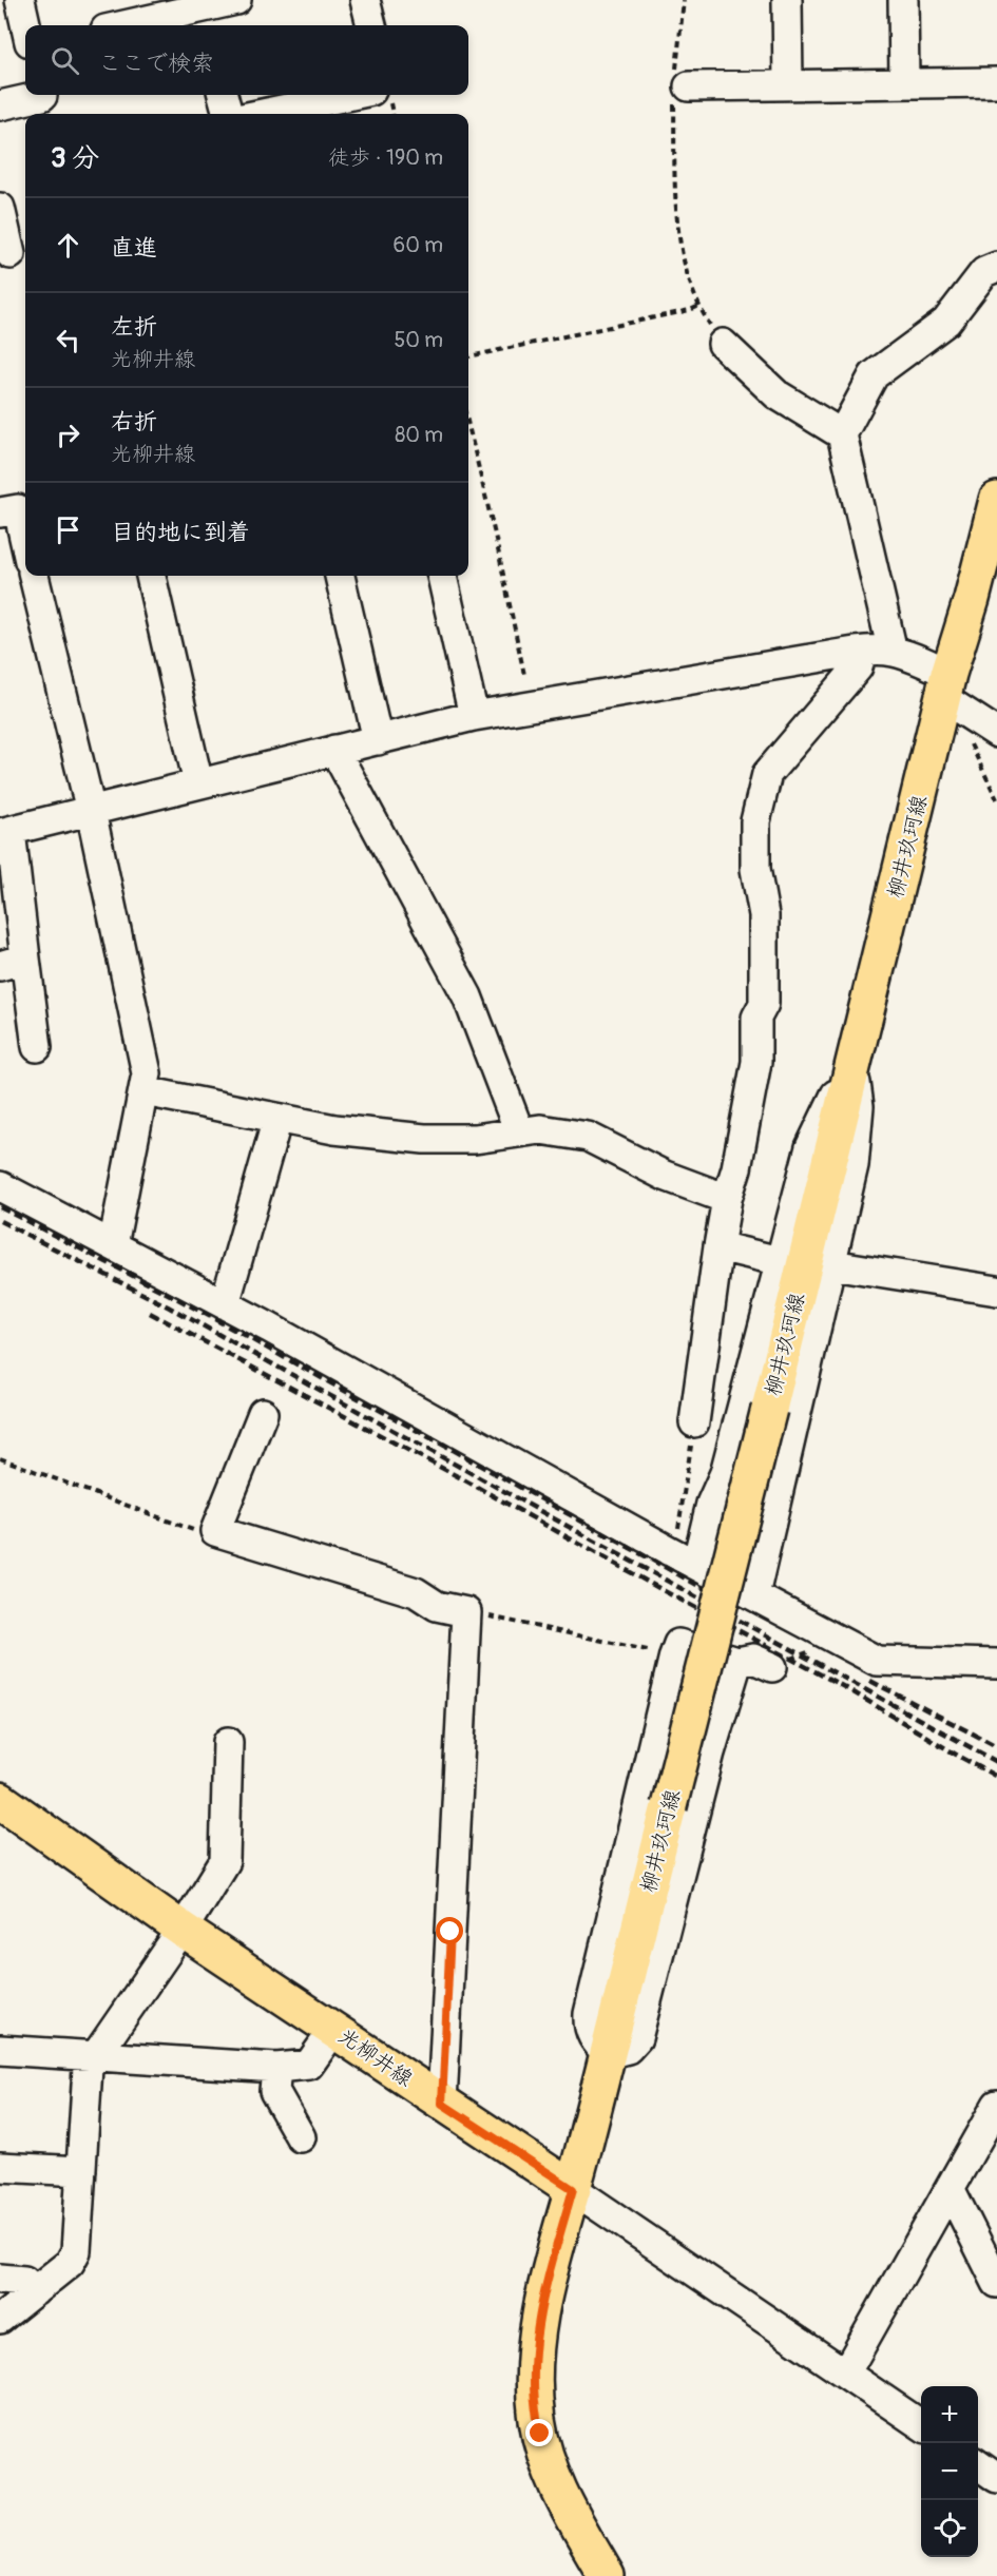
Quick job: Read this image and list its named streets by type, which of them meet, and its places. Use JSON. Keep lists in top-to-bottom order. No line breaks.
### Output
{"streets":{"main road":["柳井玖珂線","光柳井線"]},"crossings":[["柳井玖珂線","光柳井線"]],"page":{"search":"ここで検索","heading":["3 分","徒歩 · 190 m"],"list":[["直進","60 m"],["左折","光柳井線","50 m"],["右折","光柳井線","80 m"],"目的地に到着"],"map_buttons":["+","−"]}}
